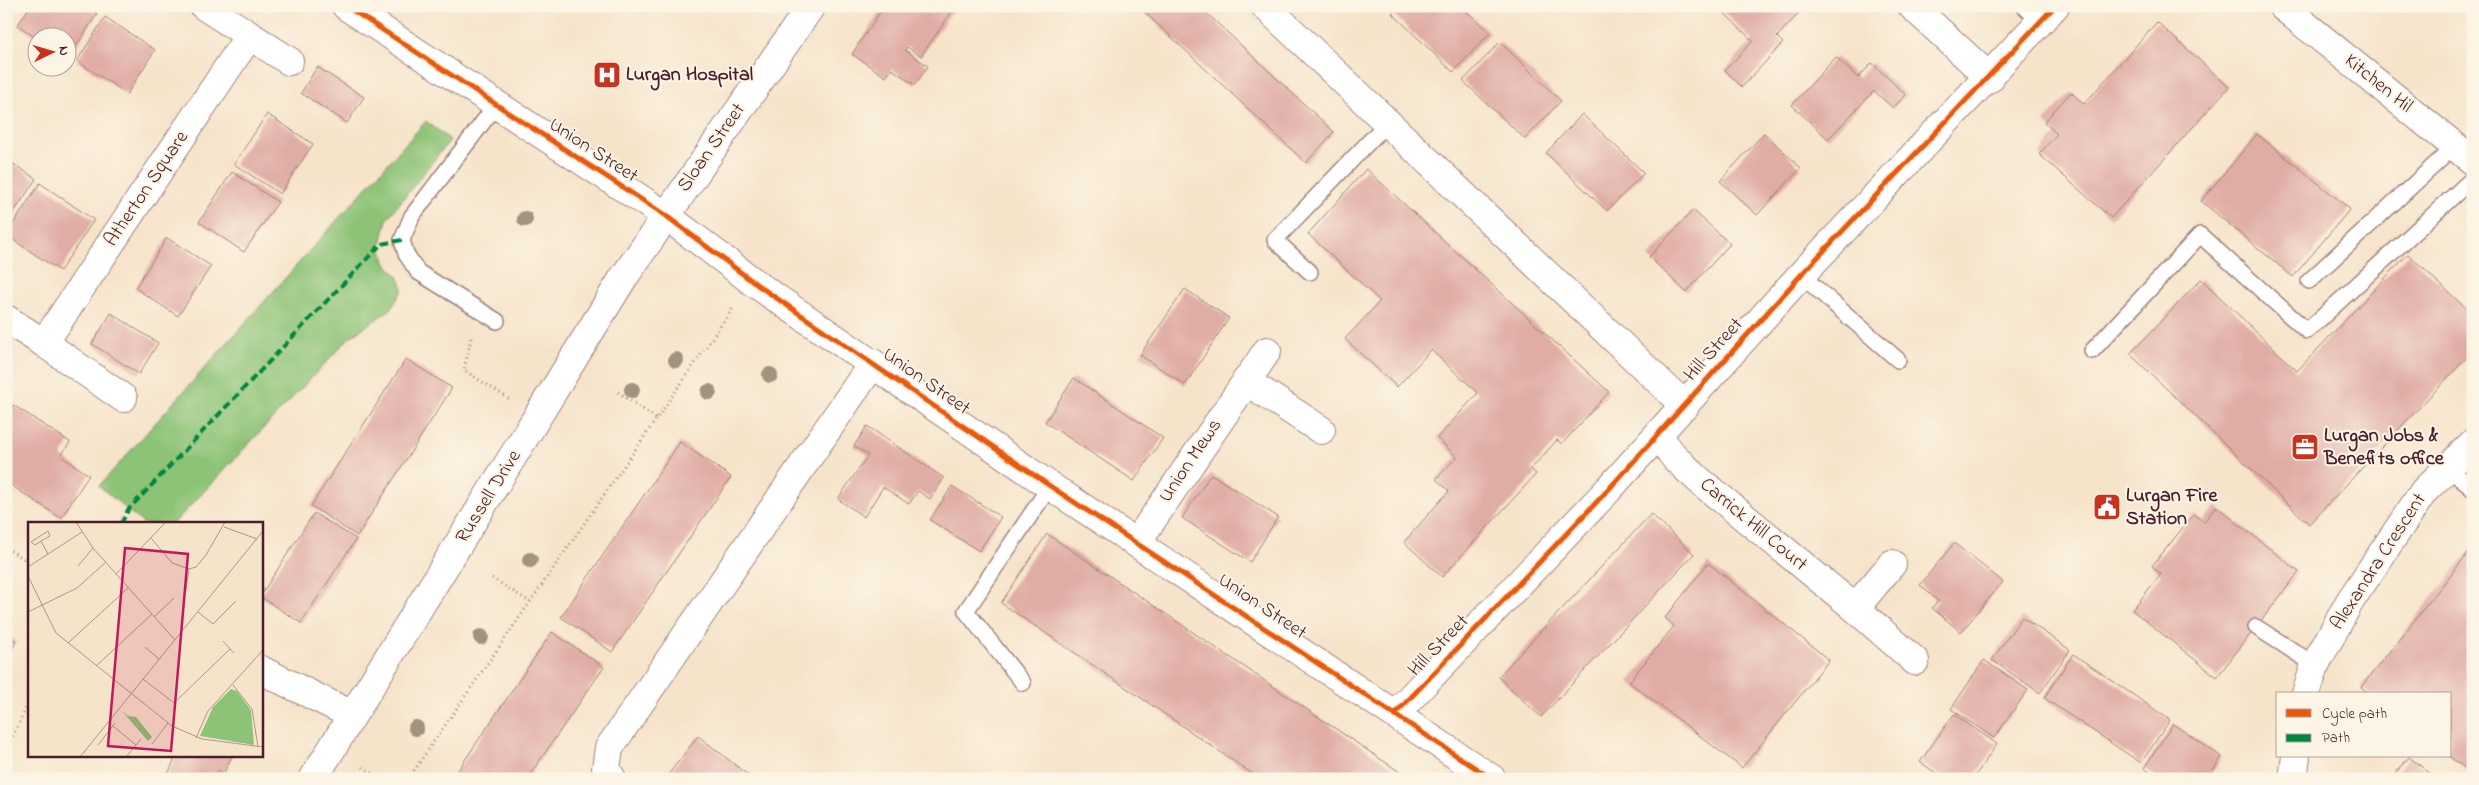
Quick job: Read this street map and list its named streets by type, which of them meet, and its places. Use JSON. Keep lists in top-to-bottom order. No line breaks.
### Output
{"streets":{"street":["Kitchen Hil","Sloan Street","Union Street","Atherton Square","Hill Street","Union Mews","Russell Drive","Carrick Hill Court","Alexandra Crescent"]},"crossings":[["Sloan Street","Union Street"],["Sloan Street","Russell Drive"],["Union Street","Hill Street"],["Union Street","Union Mews"],["Union Street","Russell Drive"],["Hill Street","Carrick Hill Court"]],"places":{"hospital":["Lurgan Hospital"],"office":["Lurgan Jobs & Benefits office"],"public building":["Lurgan Fire Station"]},"legend":["Cycle path","Path"],"north":"right"}
